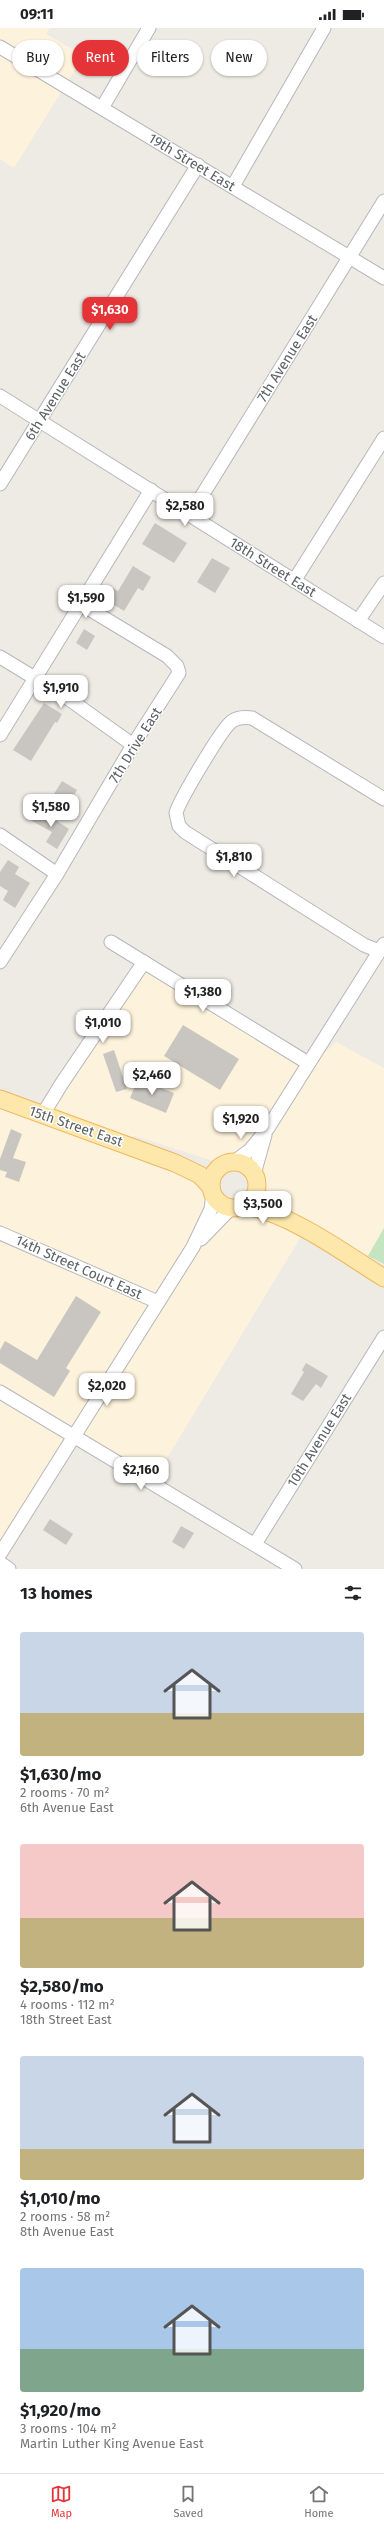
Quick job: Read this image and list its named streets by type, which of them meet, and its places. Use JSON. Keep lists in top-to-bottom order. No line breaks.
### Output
{"streets":{"main road":["15th Street East"],"street":["19th Street East","7th Avenue East","6th Avenue East","18th Street East","7th Drive East","14th Street Court East","10th Avenue East"]},"crossings":[["19th Street East","7th Avenue East"],["19th Street East","6th Avenue East"],["7th Avenue East","18th Street East"],["6th Avenue East","18th Street East"]],"page":{"status":"09:11","chip":["Buy","Rent","Filters","New"],"price":["$1,630","$2,580","$1,590","$1,910","$1,580","$1,810","$1,380","$1,010","$2,460","$1,920","$3,500","$2,020","$2,160"],"heading":"13 homes","list":[{"name":"$1,630/mo","note":"2 rooms · 70 m² · 6th Avenue East"},{"name":"$2,580/mo","note":"4 rooms · 112 m² · 18th Street East"},{"name":"$1,010/mo","note":"2 rooms · 58 m² · 8th Avenue East"},{"name":"$1,920/mo","note":"3 rooms · 104 m² · Martin Luther King Avenue East"}],"tabs":["Map","Saved","Home"]}}
